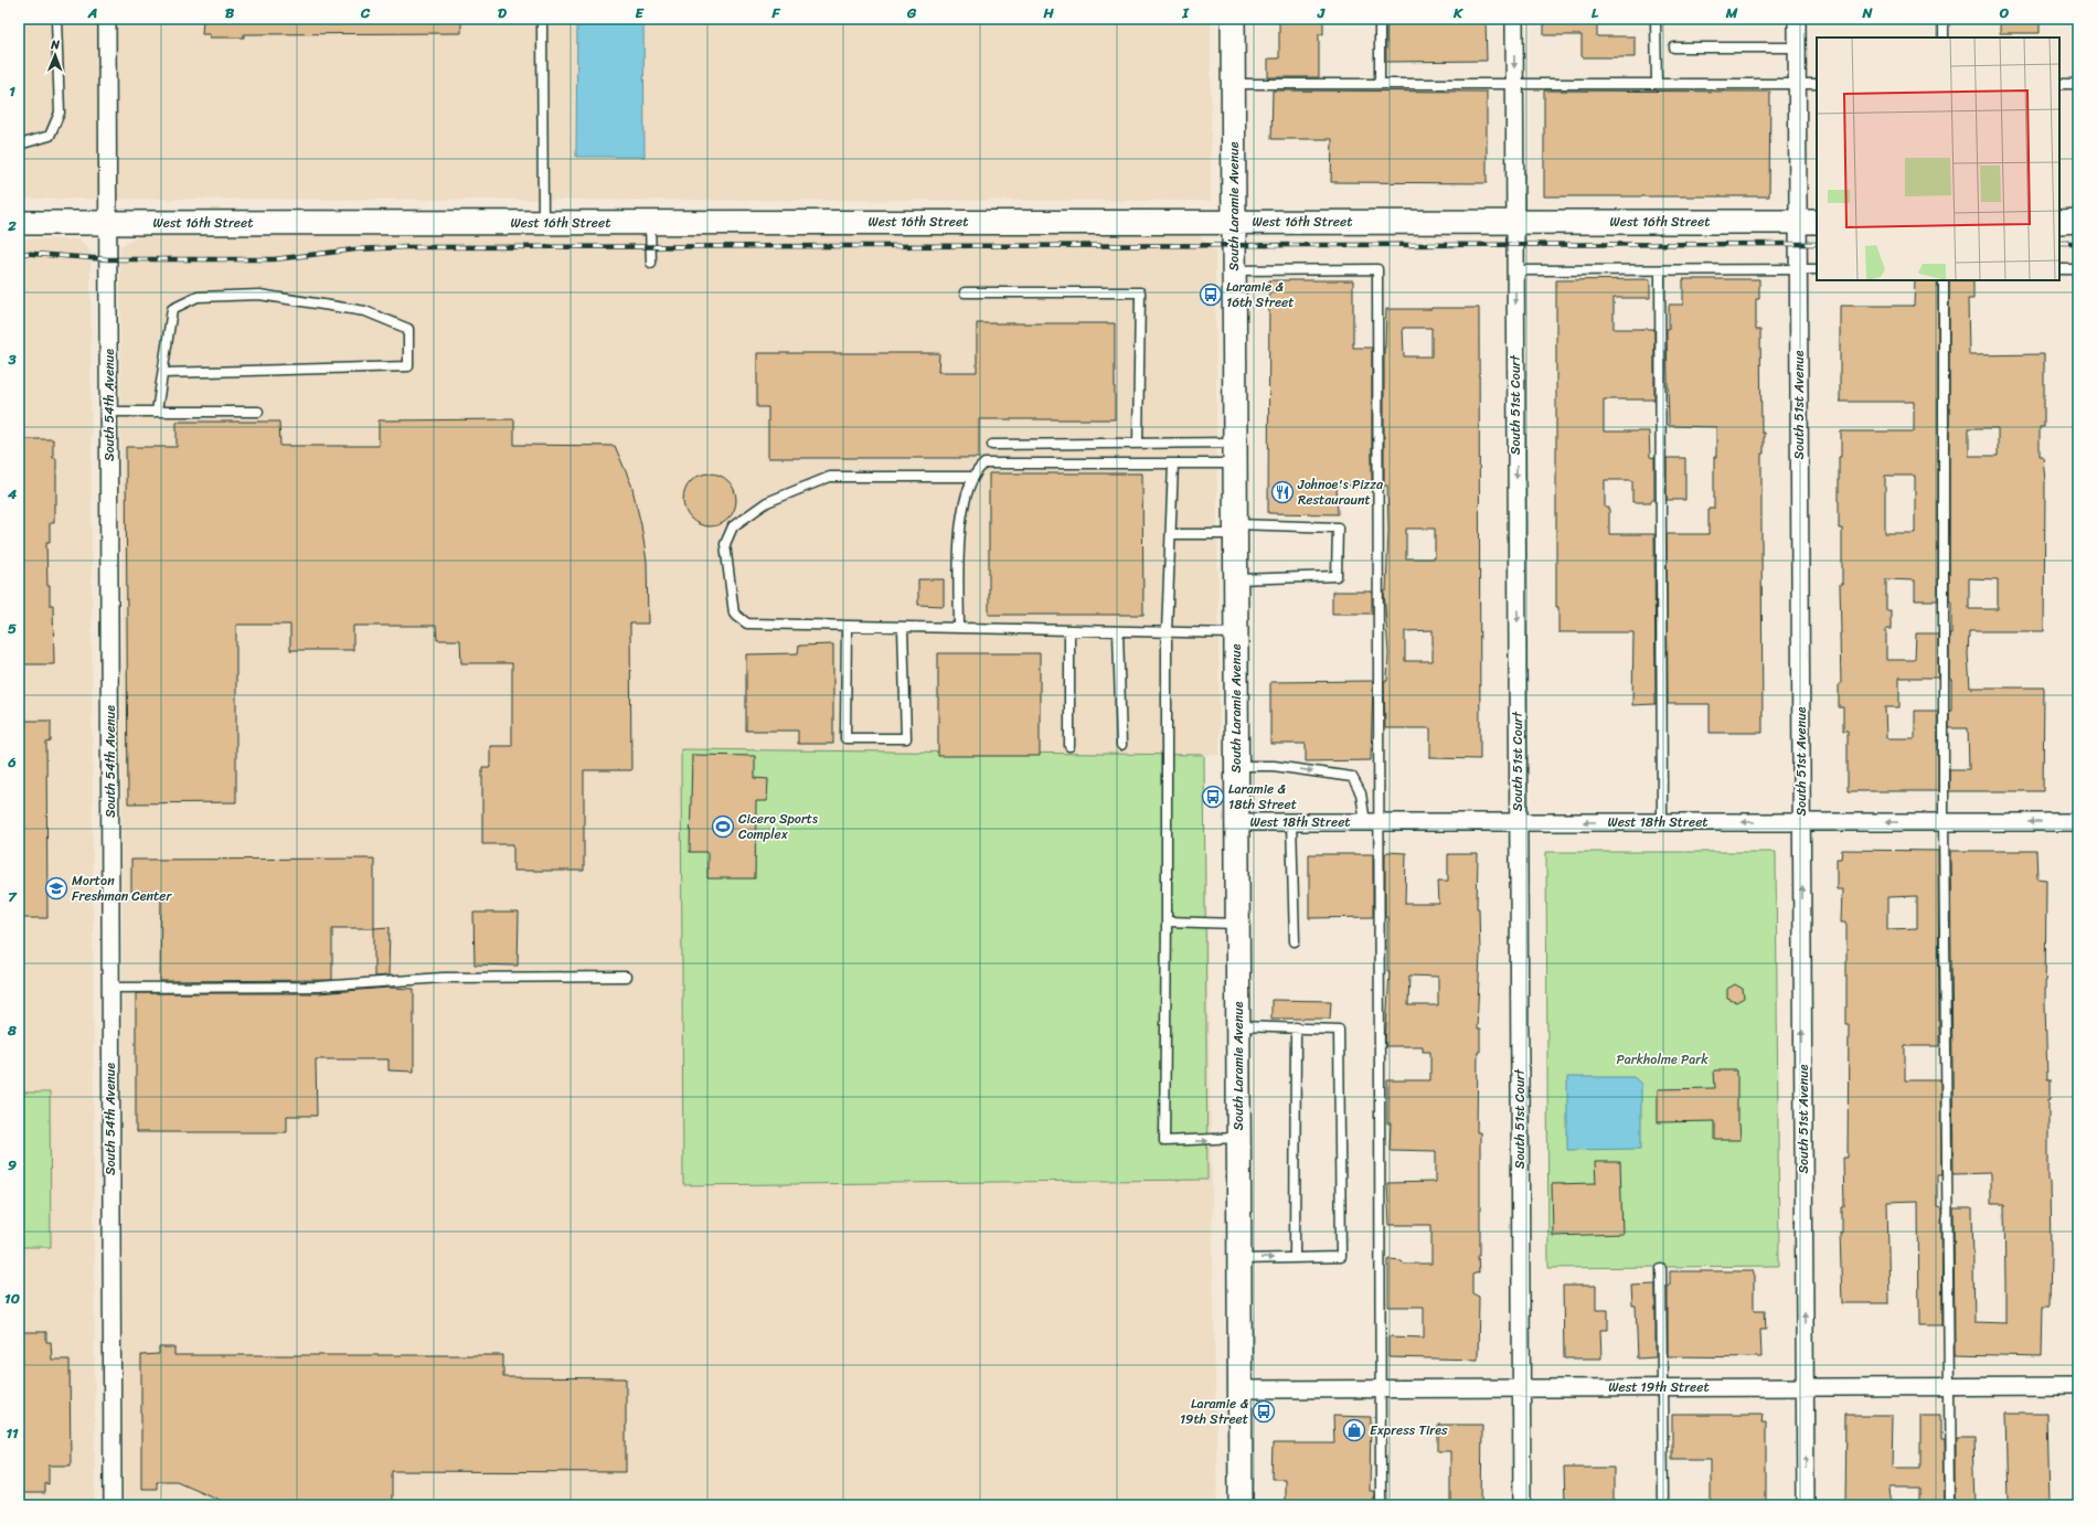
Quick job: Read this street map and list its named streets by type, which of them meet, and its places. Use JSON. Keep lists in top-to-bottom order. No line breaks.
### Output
{"streets":{"street":["South Laramie Avenue","West 16th Street","South 54th Avenue","South 51st Court","South 51st Avenue","West 18th Street","West 19th Street"]},"crossings":[["South Laramie Avenue","West 16th Street"],["South Laramie Avenue","West 18th Street"],["South Laramie Avenue","West 19th Street"],["West 16th Street","South 54th Avenue"],["West 16th Street","South 51st Court"],["West 16th Street","South 51st Avenue"],["South 51st Court","West 18th Street"],["South 51st Court","West 19th Street"],["South 51st Avenue","West 18th Street"],["South 51st Avenue","West 19th Street"]],"one_way":["South 51st Court","South 51st Avenue","West 18th Street"],"parks":["Parkholme Park"],"places":{"bus stop":["Laramie & 16th Street","Laramie & 18th Street","Laramie & 19th Street"],"restaurant":["Johnoe's Pizza Restauraunt"],"sports":["Cicero Sports Complex"],"school or university":["Morton Freshman Center"],"shop":["Express Tires"]},"north":"top","grid":{"columns":["A","B","C","D","E","F","G","H","I","J","K","L","M","N","O"],"rows":["1","2","3","4","5","6","7","8","9","10","11"]}}
